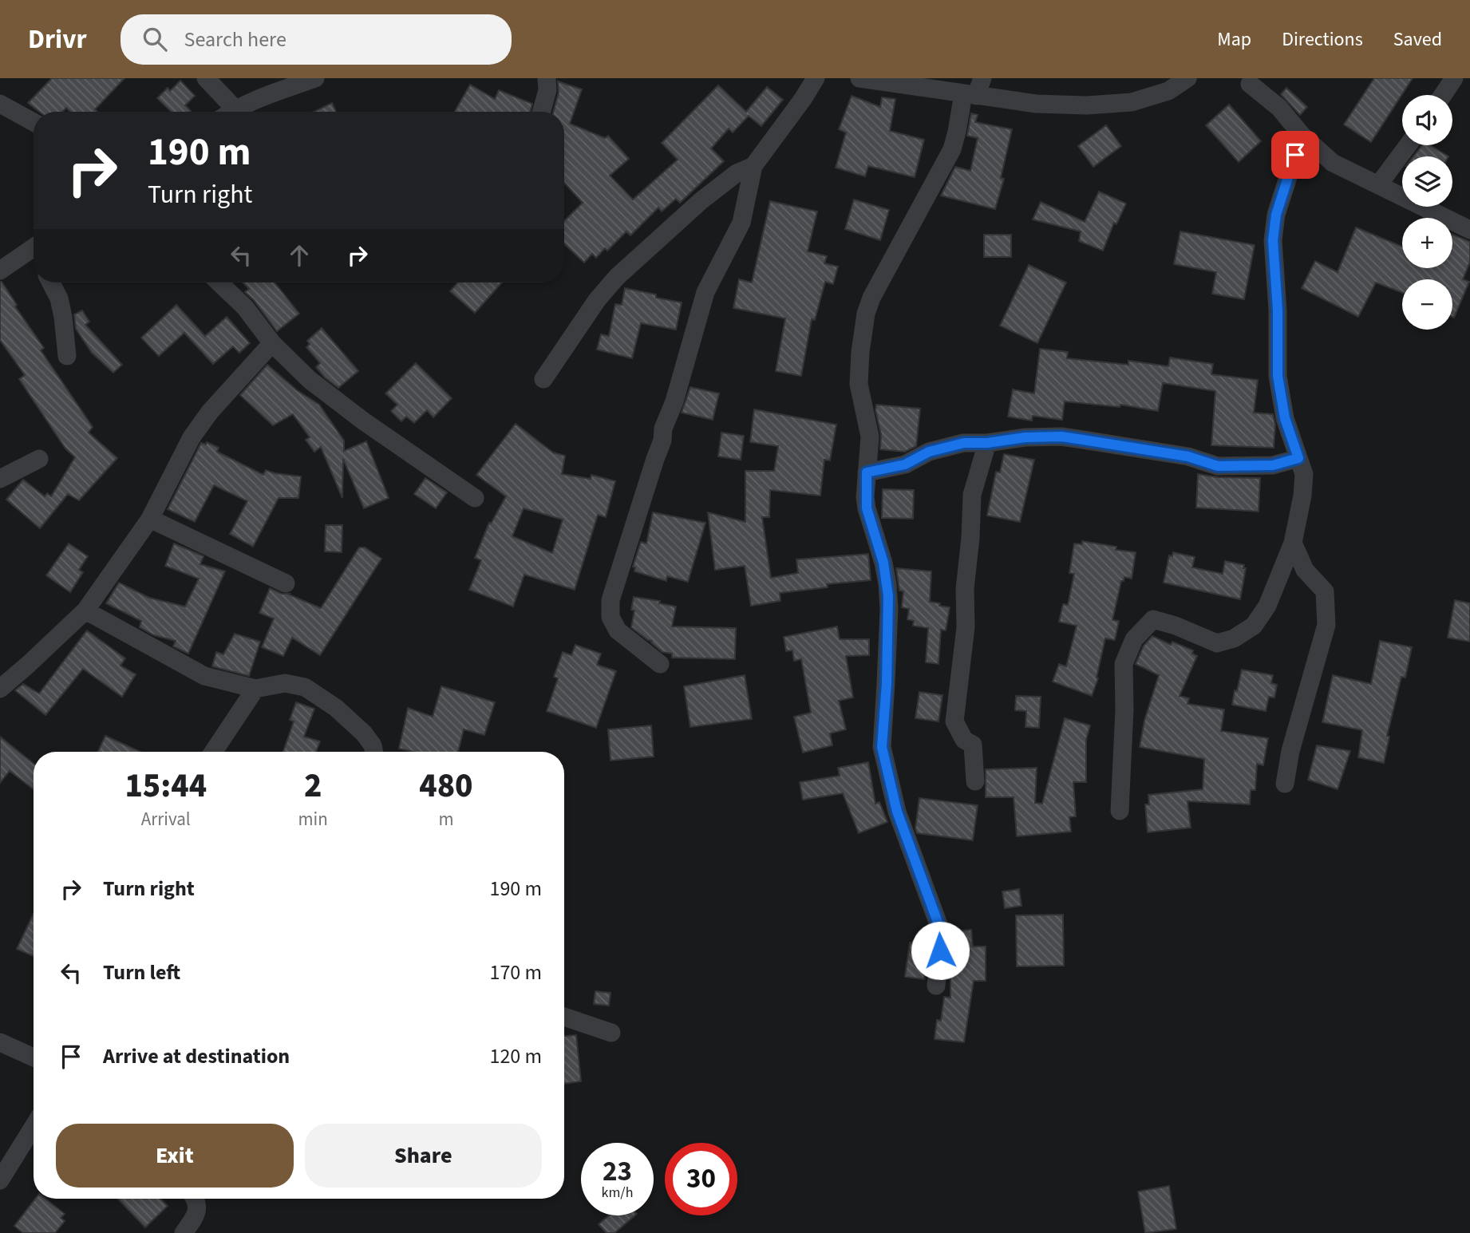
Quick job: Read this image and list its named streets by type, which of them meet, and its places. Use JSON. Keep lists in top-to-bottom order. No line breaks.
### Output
{"page":{"header":"Drivr","search":"Search here","nav":["Map","Directions","Saved"],"map_buttons":["+","−"],"turn":["190 m","Turn right"],"eta":["15:44","Arrival","2","min","480","m"],"list":[{"name":"Turn right","value":"190 m"},{"name":"Turn left","value":"170 m"},{"name":"Arrive at destination","value":"120 m"}],"buttons":["Exit","Share"],"speed":"23 km/h","limit":"30"}}
